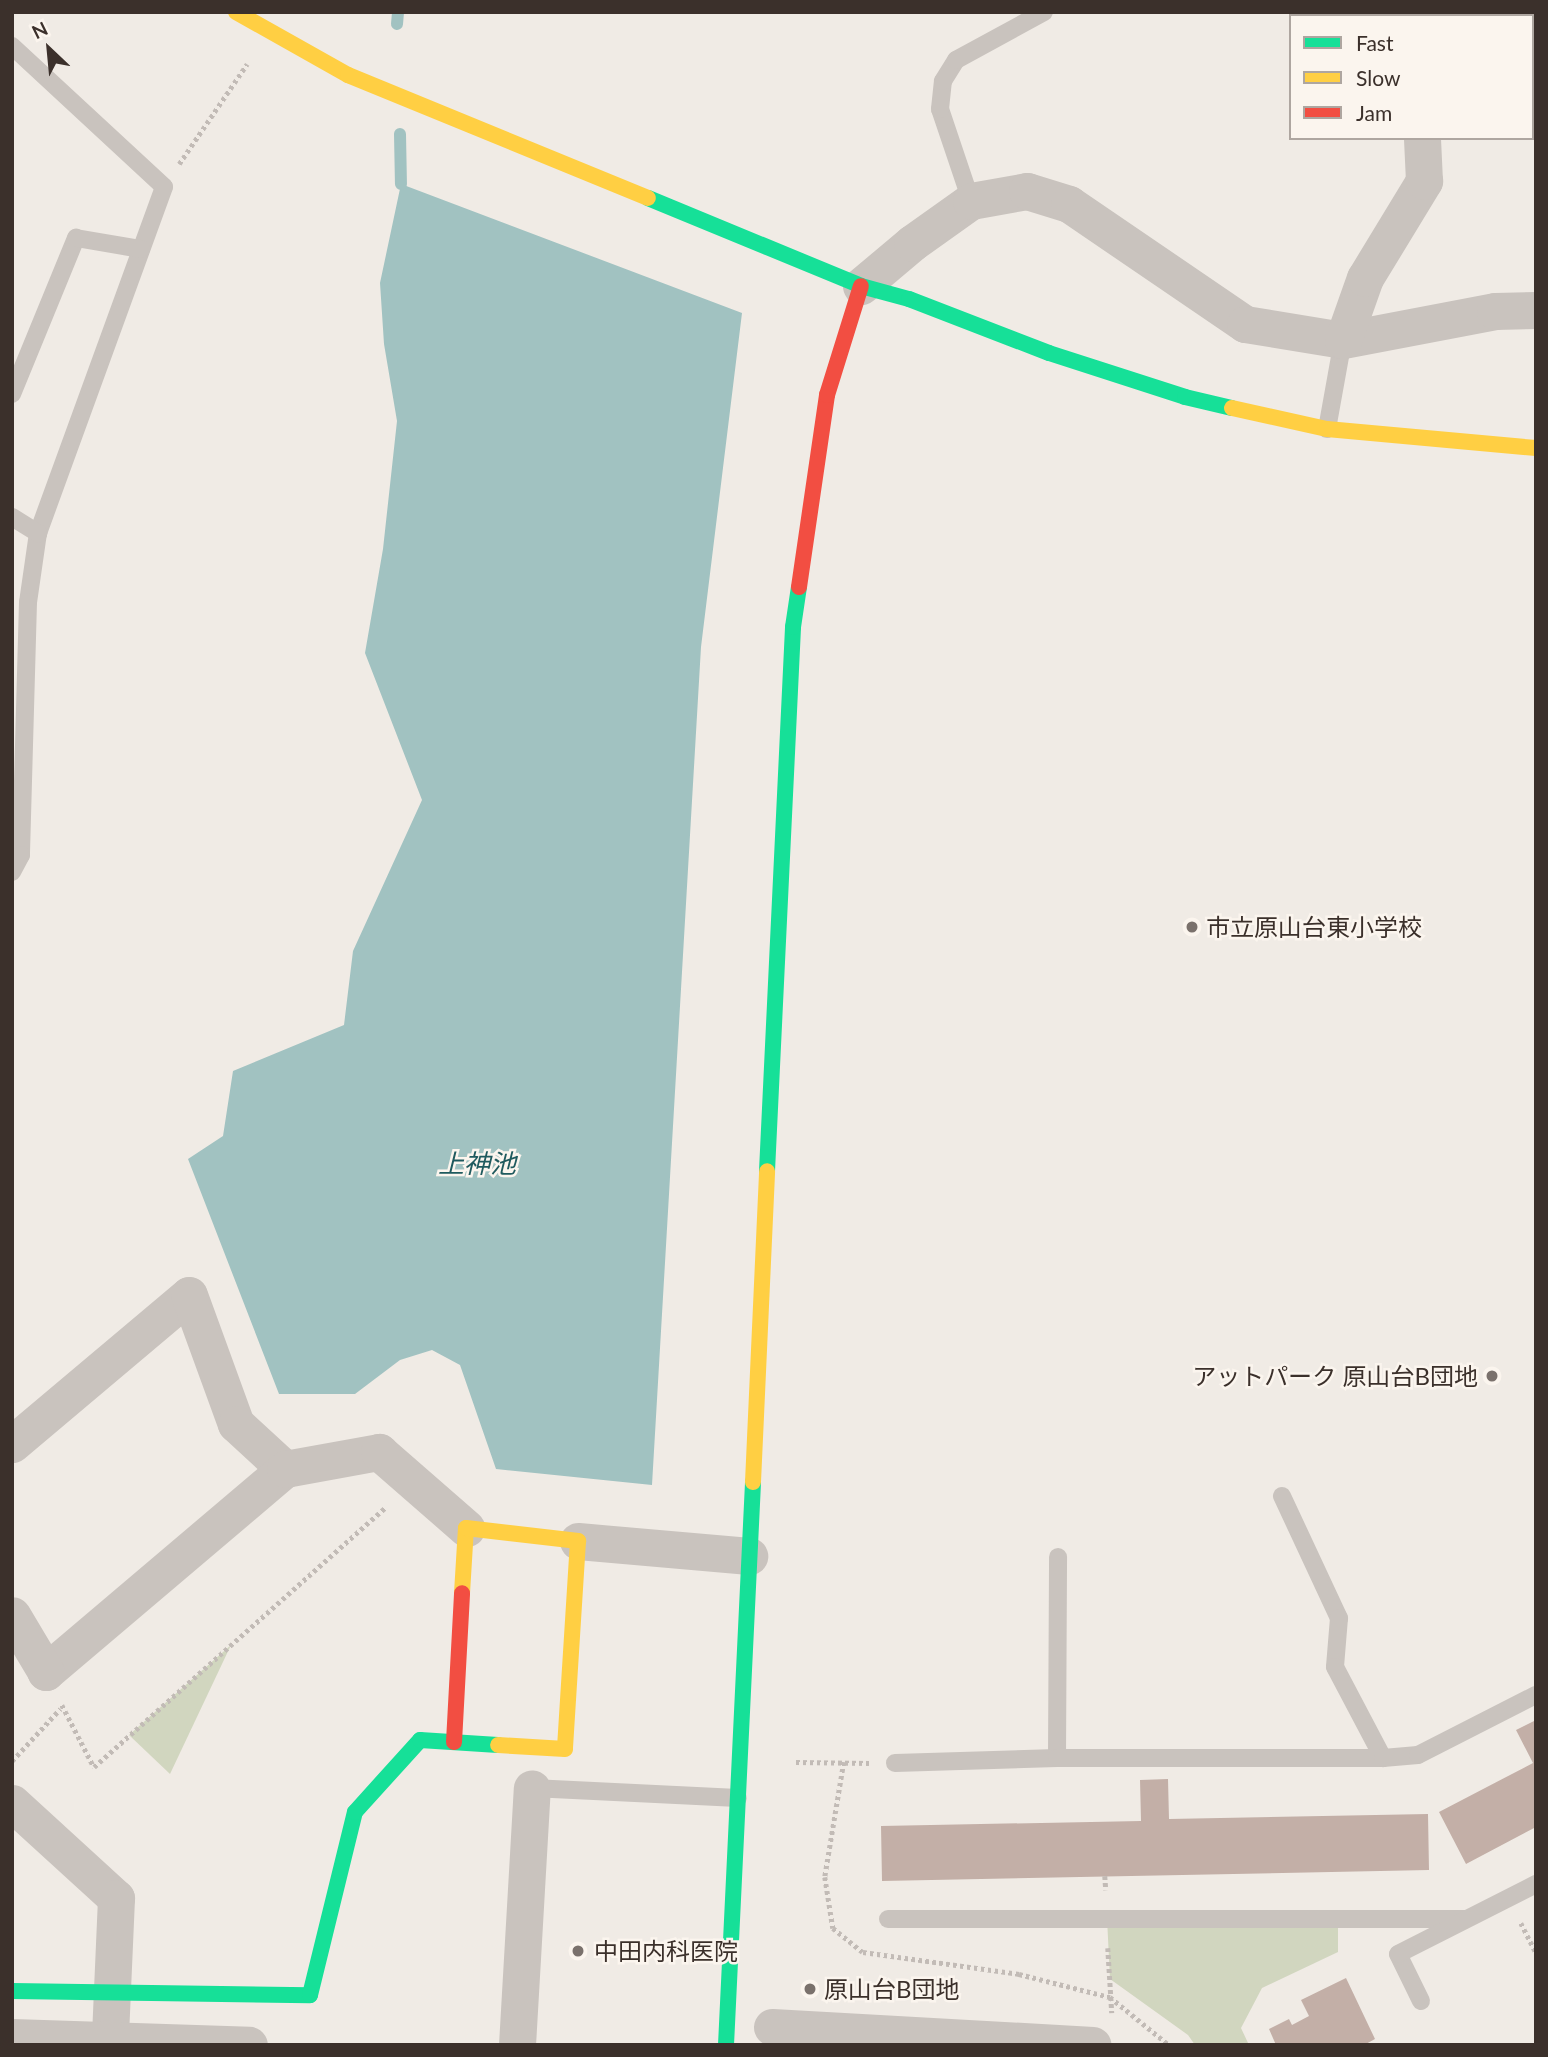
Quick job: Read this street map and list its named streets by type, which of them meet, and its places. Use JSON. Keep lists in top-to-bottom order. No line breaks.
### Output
{"water":["上神池"],"places":["市立原山台東小学校","アットパーク 原山台B団地","中田内科医院","原山台B団地"],"legend":["Fast","Slow","Jam"],"north":"top left"}
